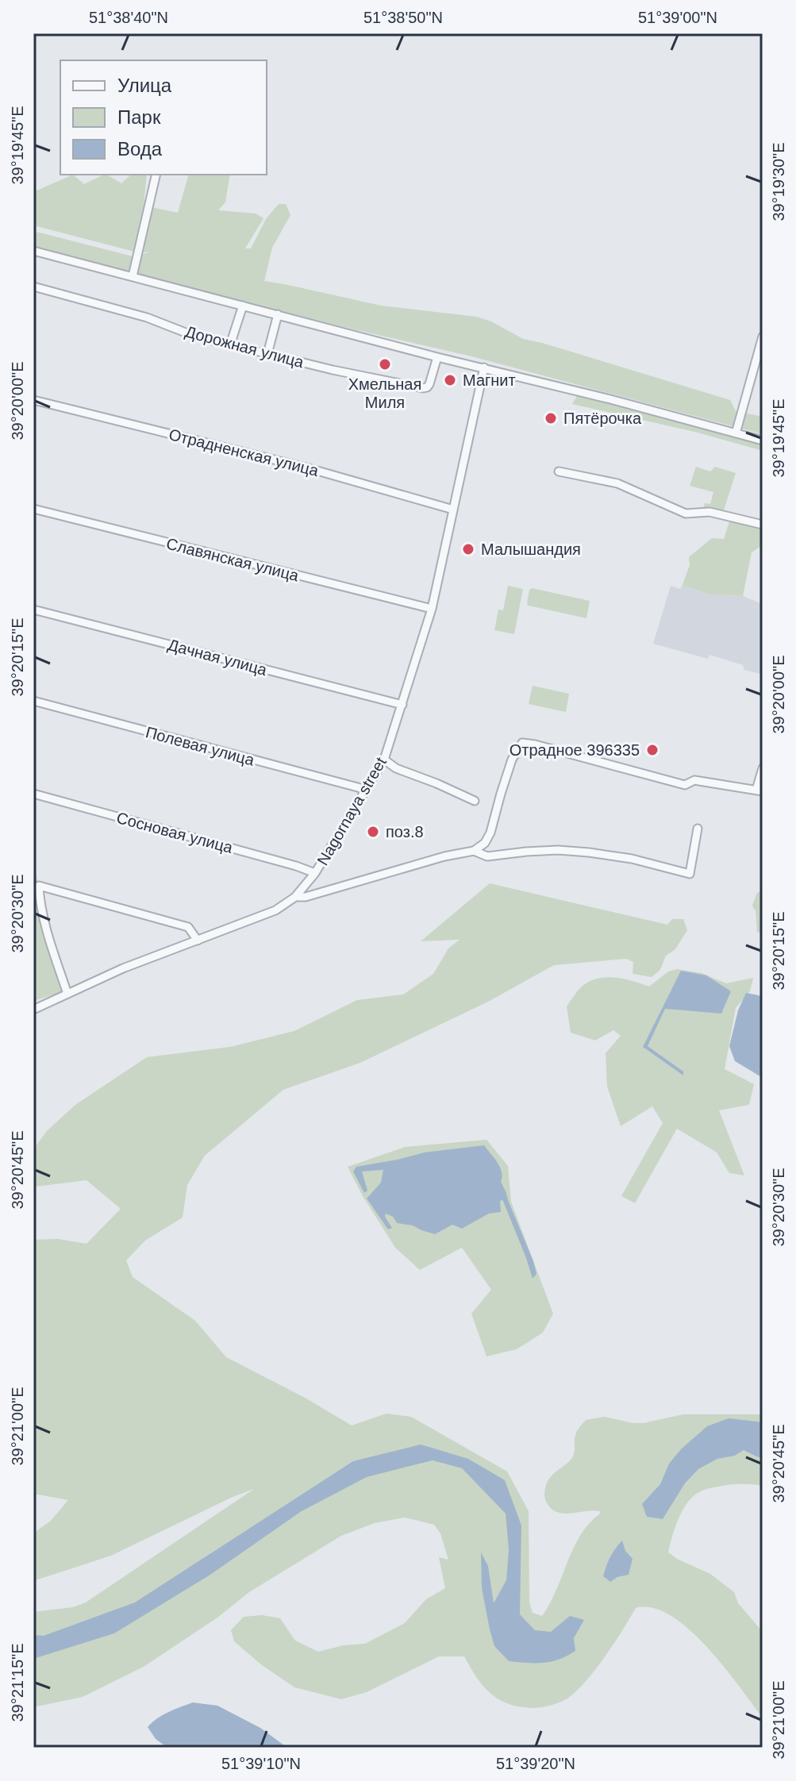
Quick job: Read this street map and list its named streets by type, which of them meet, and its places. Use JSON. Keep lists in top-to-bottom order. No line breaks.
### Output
{"streets":{"street":["Дорожная улица","Отрадненская улица","Славянская улица","Дачная улица","Полевая улица","Nagornaya street","Сосновая улица"]},"crossings":[["Отрадненская улица","Nagornaya street"],["Славянская улица","Nagornaya street"],["Дачная улица","Nagornaya street"],["Полевая улица","Nagornaya street"],["Nagornaya street","Сосновая улица"]],"places":["Хмельная Миля","Магнит","Пятёрочка","Малышандия","Отрадное 396335","поз.8"],"legend":["Улица","Парк","Вода"],"coordinates":["51°38'40\"N","51°38'50\"N","51°39'00\"N","39°19'45\"E","39°19'30\"E","39°20'00\"E","39°20'15\"E","39°20'30\"E","39°20'45\"E","39°21'00\"E","39°21'15\"E","51°39'10\"N","51°39'20\"N"]}
